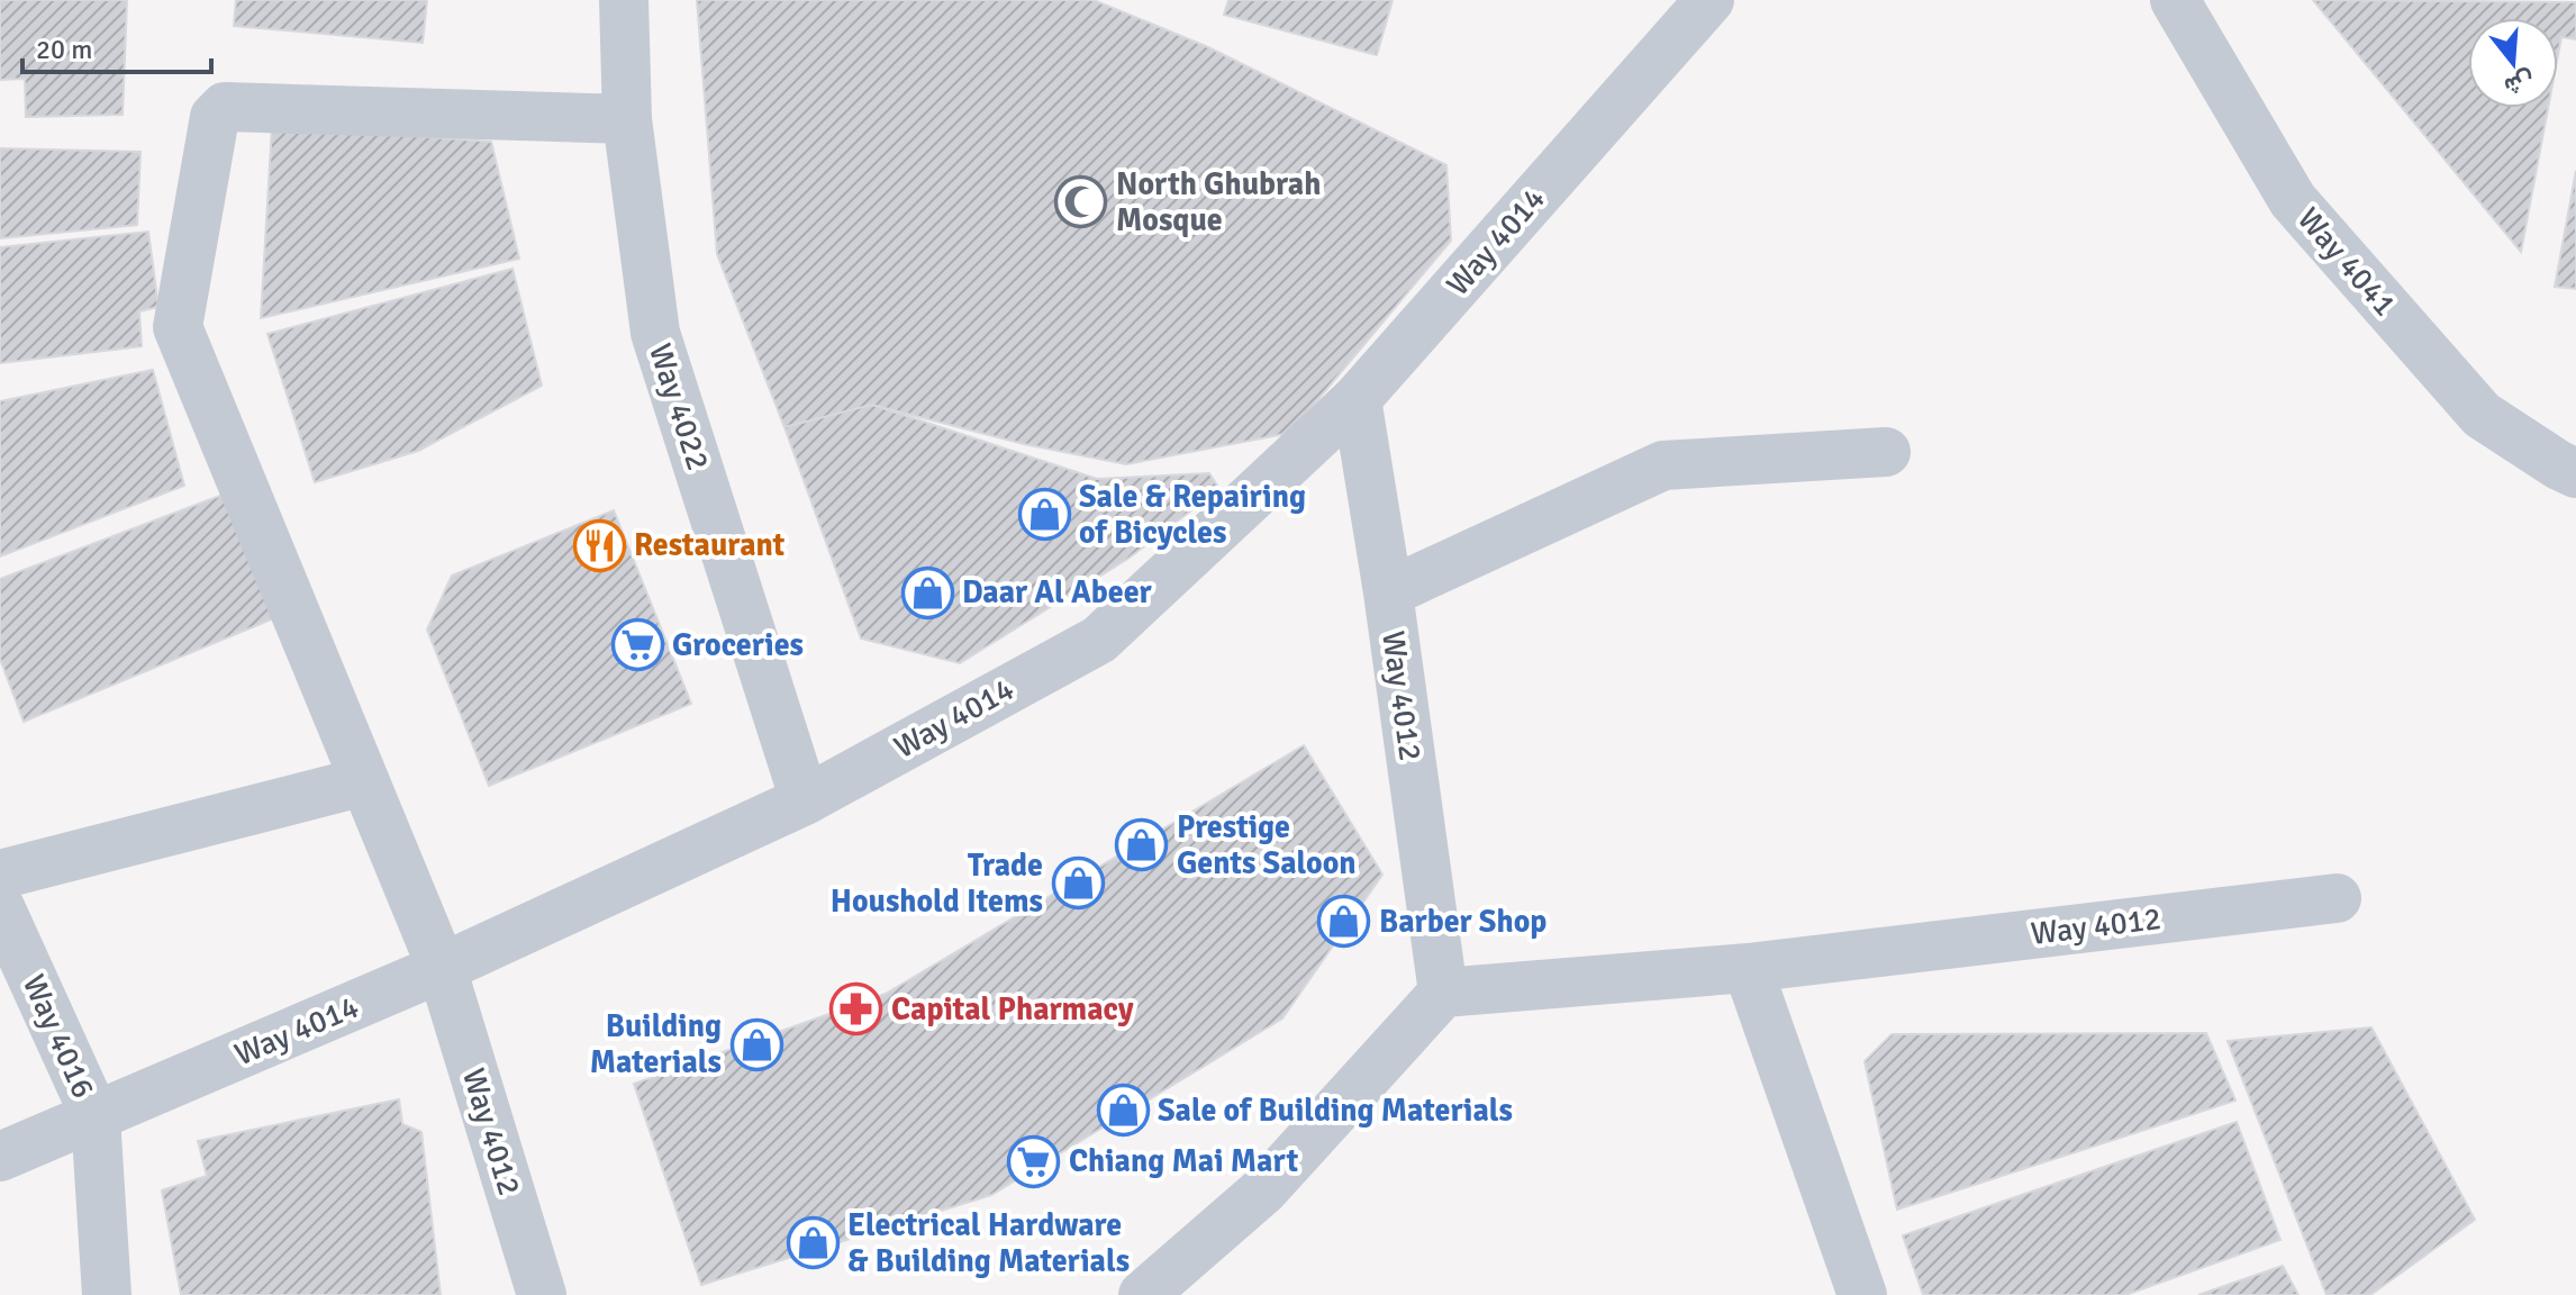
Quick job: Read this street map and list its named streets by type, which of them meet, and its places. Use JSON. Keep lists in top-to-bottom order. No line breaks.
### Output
{"streets":{"street":["Way 4014","Way 4041","Way 4022","Way 4012","Way 4016"]},"crossings":[["Way 4014","Way 4022"],["Way 4014","Way 4012"],["Way 4014","Way 4016"],["Way 4022","Way 4012"]],"places":{"mosque":["North Ghubrah Mosque"],"shop":["Sale & Repairing of Bicycles","Daar Al Abeer","Prestige Gents Saloon","Trade Houshold Items","Barber Shop","Building Materials","Sale of Building Materials","Electrical Hardware & Building Materials"],"restaurant":["Restaurant"],"supermarket":["Groceries","Chiang Mai Mart"],"pharmacy":["Capital Pharmacy"]},"scale_bar":"20 m","north":"bottom"}
